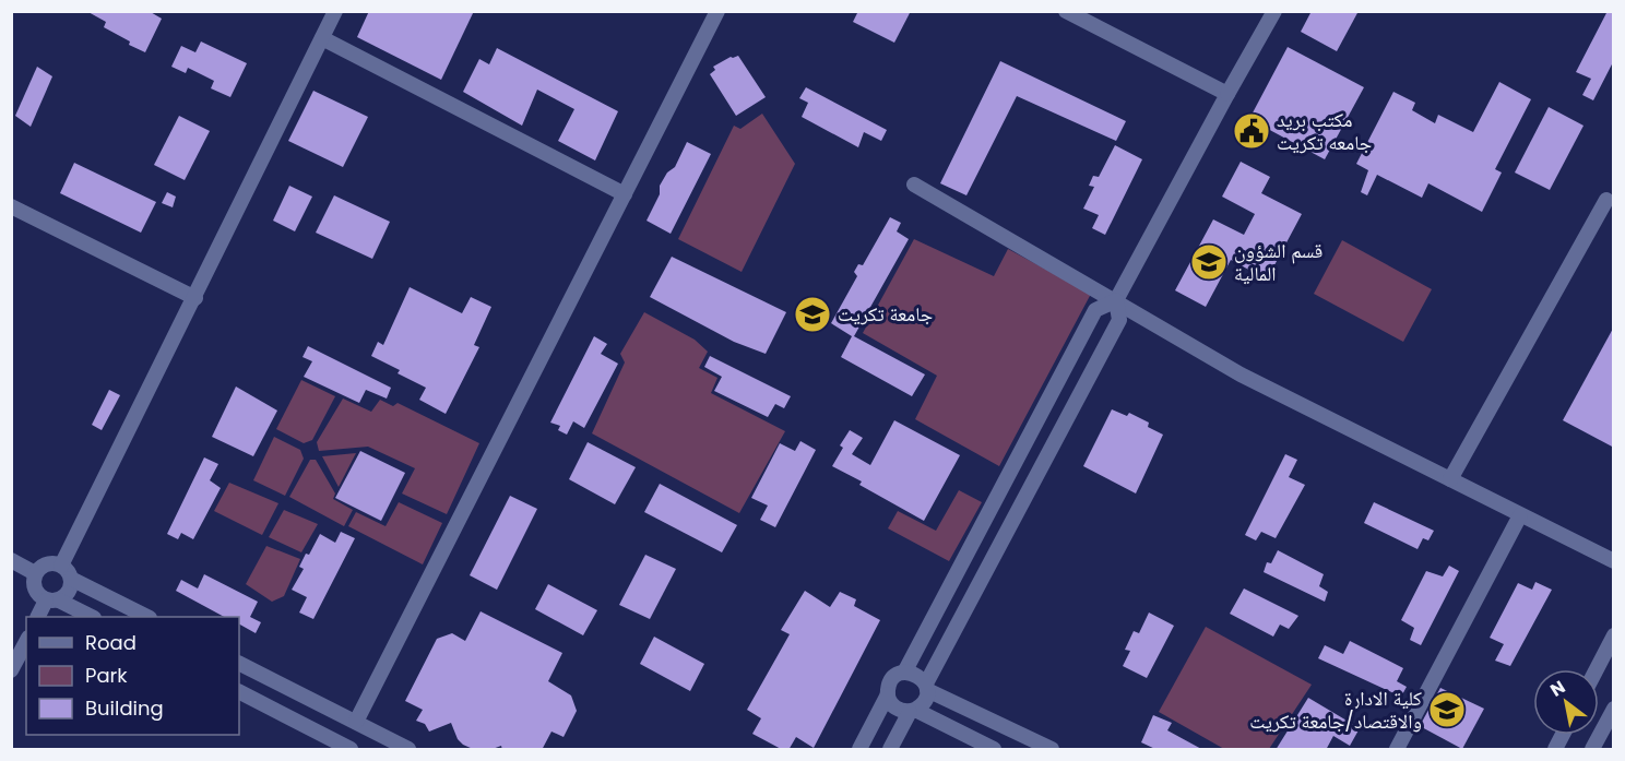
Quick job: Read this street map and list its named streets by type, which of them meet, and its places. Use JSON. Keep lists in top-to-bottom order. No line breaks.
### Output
{"places":{"public building":["مكتب بريد جامعه تكريت"],"school or university":["قسم الشؤون المالية","جامعة تكريت","كلية الادارة والاقتصاد/جامعة تكريت"]},"legend":["Road","Park","Building"],"north":"top left"}
